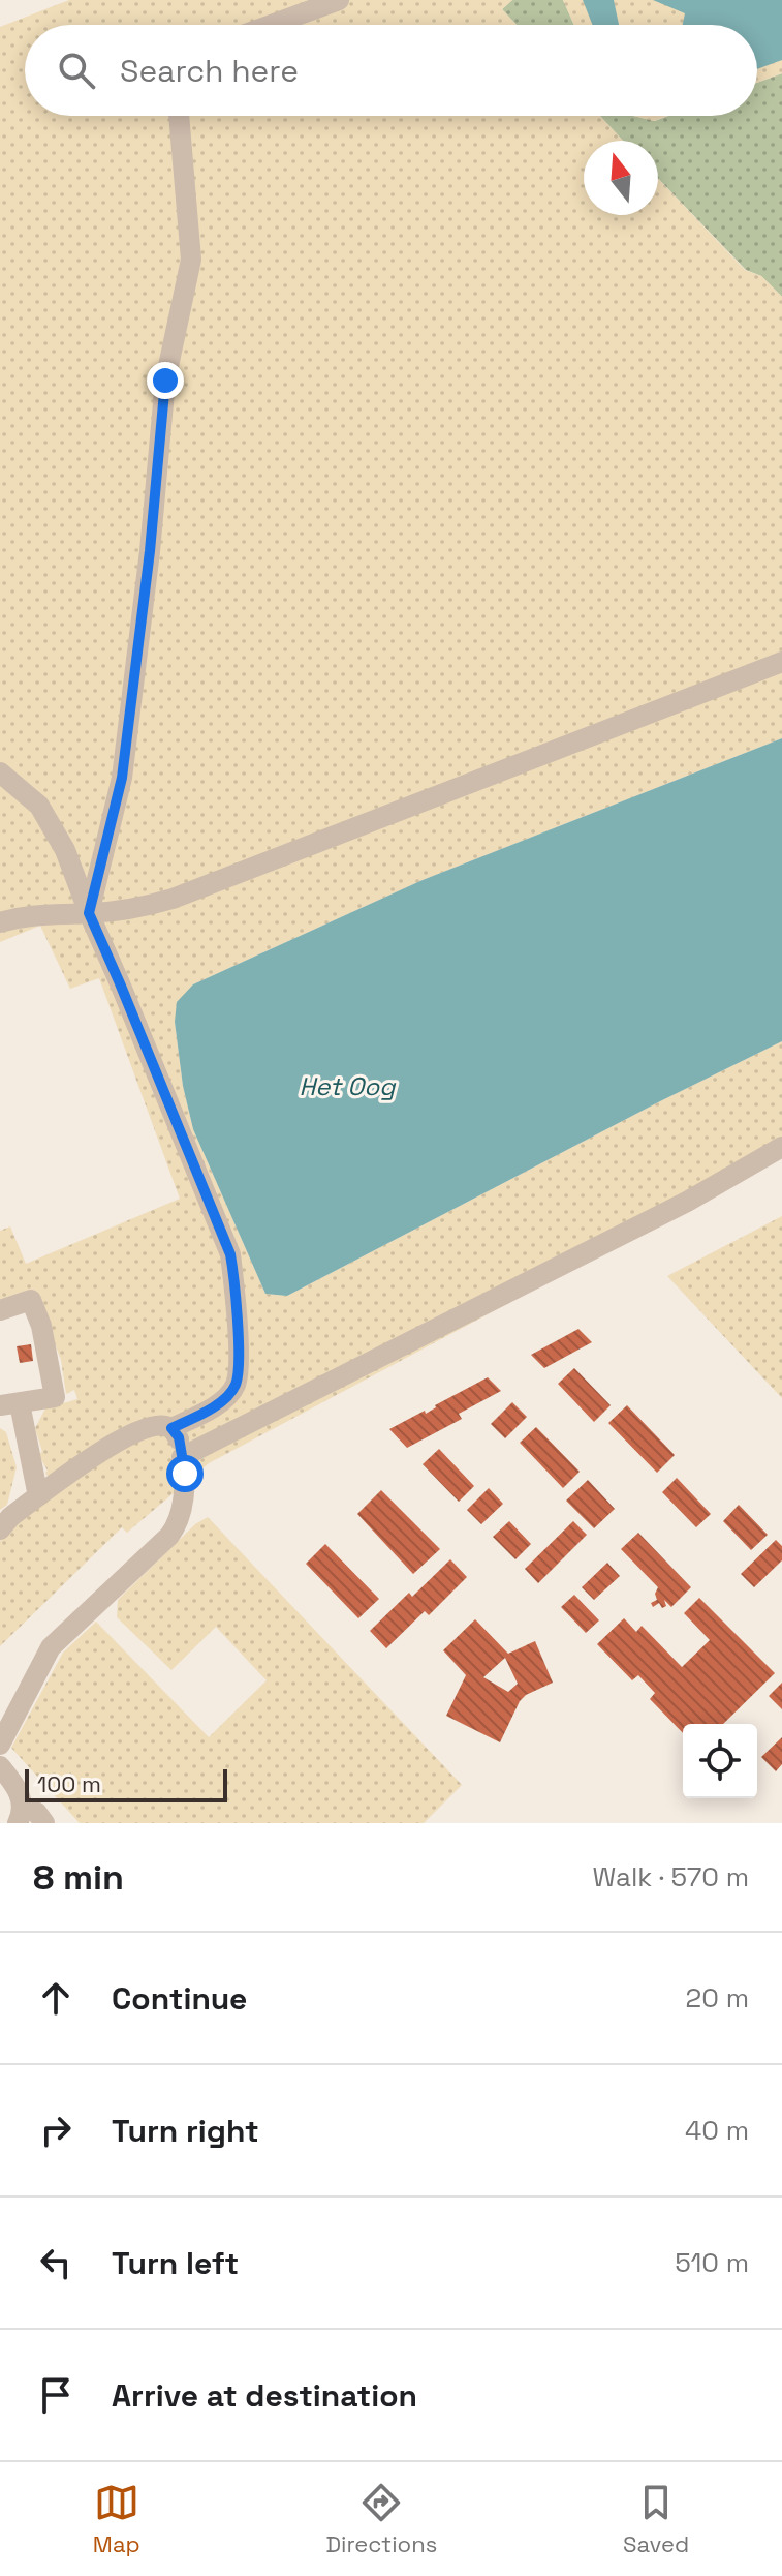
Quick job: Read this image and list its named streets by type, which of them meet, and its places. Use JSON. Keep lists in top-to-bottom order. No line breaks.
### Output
{"water":["Het Oog"],"scale_bar":"100 m","north":"top","page":{"search":"Search here","scale":"100 m","heading":["8 min","Walk · 570 m"],"list":[["Continue","20 m"],["Turn right","40 m"],["Turn left","510 m"],"Arrive at destination"],"nav":["Map","Directions","Saved"]}}
